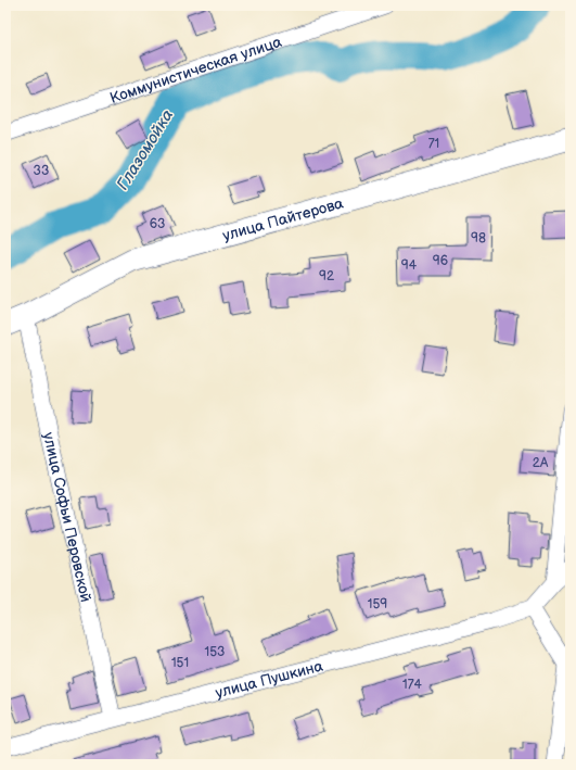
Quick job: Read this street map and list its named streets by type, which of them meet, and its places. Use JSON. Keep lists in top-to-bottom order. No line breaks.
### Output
{"streets":{"main road":["улица Пайтерова"],"street":["Коммунистическая улица","улица Софьи Перовской","улица Пушкина"]},"crossings":[["улица Пайтерова","улица Софьи Перовской"],["улица Софьи Перовской","улица Пушкина"]],"water":["Глазомойка"],"house_numbers":["71","33","63","98","96","94","92","2А","159","153","151","174"]}
